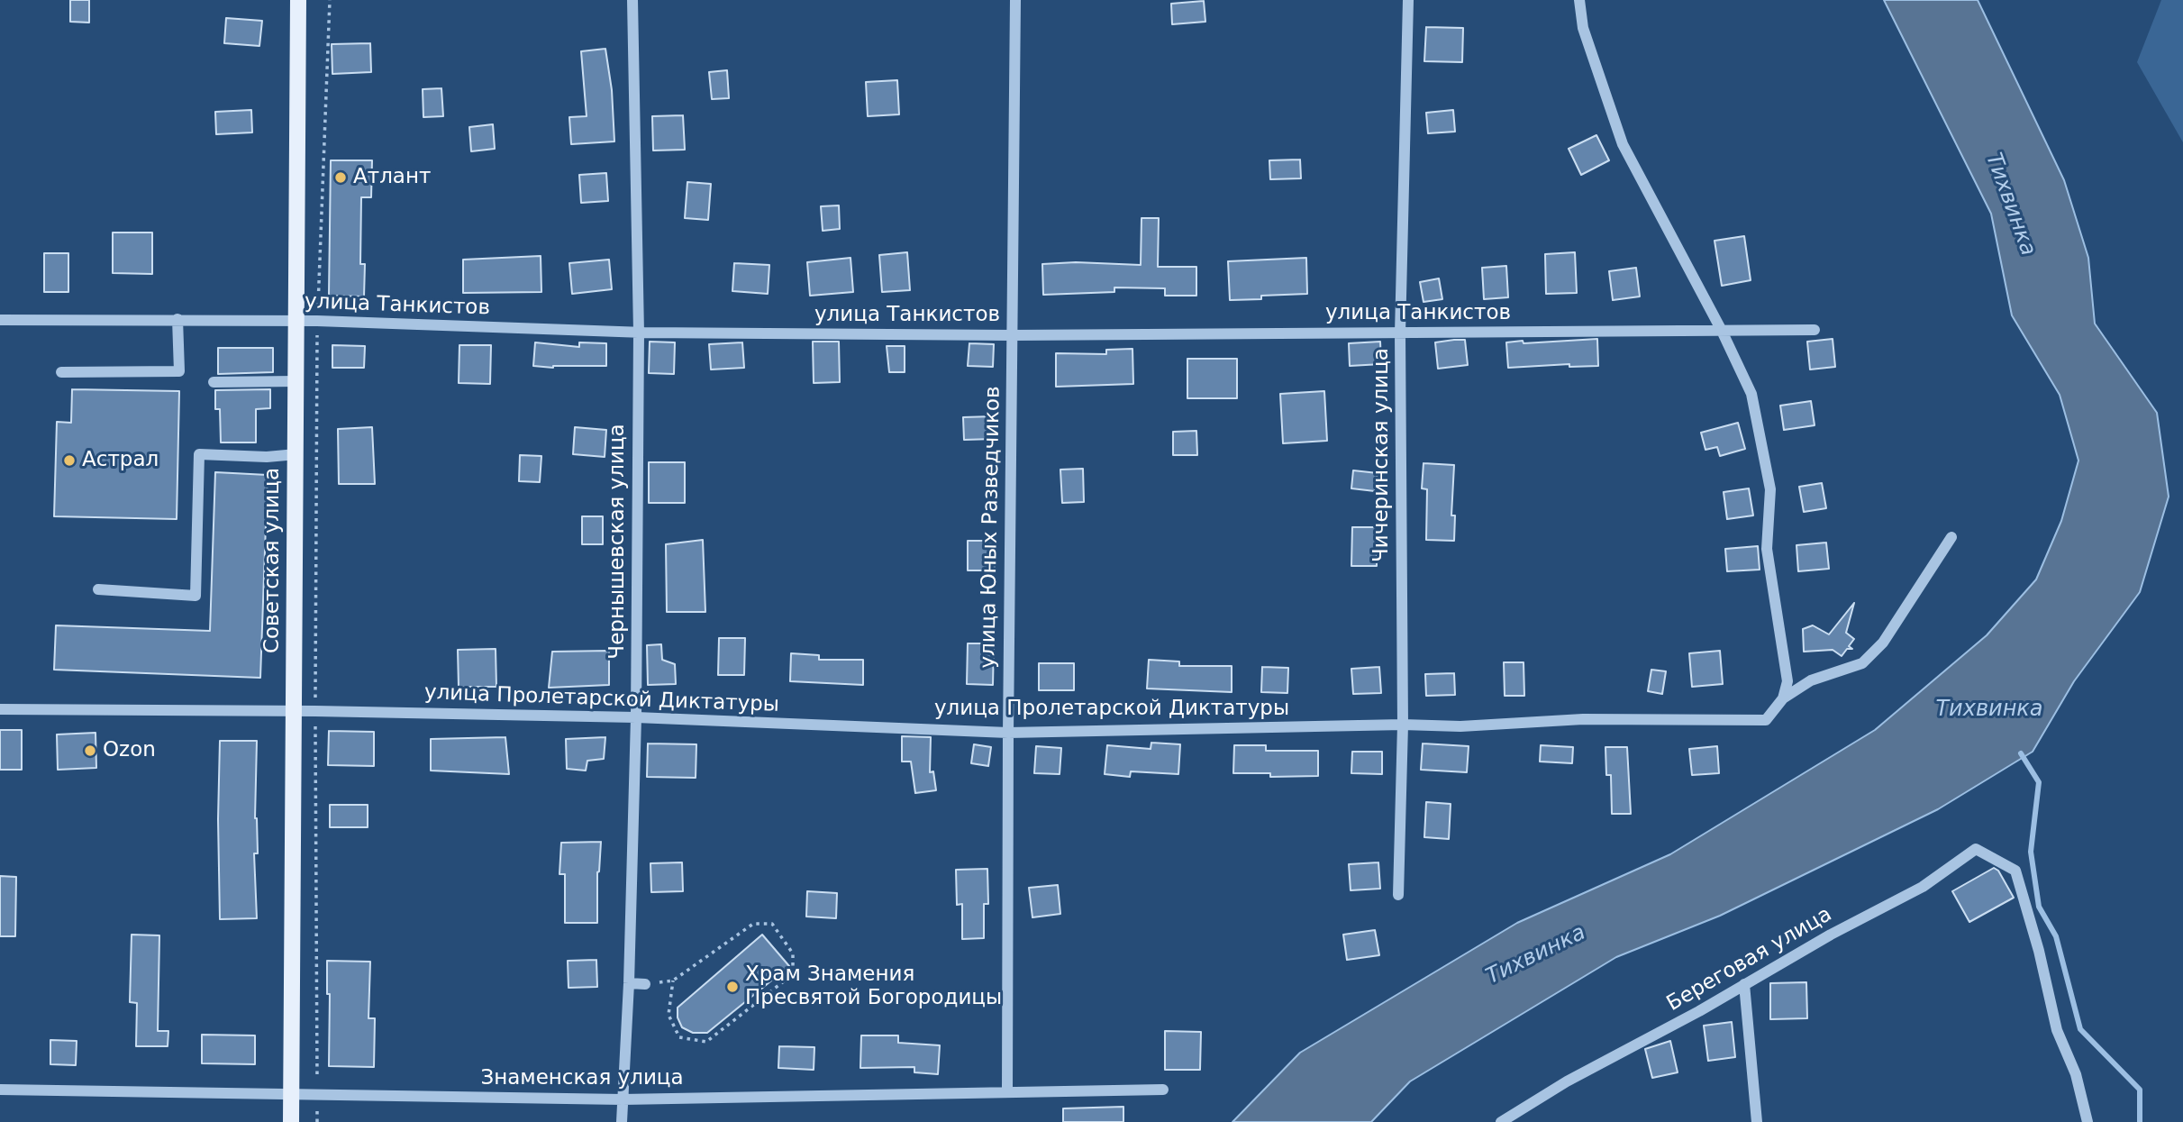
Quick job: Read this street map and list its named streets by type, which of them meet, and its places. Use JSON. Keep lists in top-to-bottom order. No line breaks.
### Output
{"streets":{"main road":["Советская улица"],"street":["улица Танкистов","Чичеринская улица","улица Юных Разведчиков","Чернышевская улица","улица Пролетарской Диктатуры","Береговая улица","Знаменская улица"]},"crossings":[["улица Танкистов","Чичеринская улица"],["улица Танкистов","улица Юных Разведчиков"],["улица Танкистов","Чернышевская улица"],["улица Танкистов","Советская улица"],["Чичеринская улица","улица Пролетарской Диктатуры"],["улица Юных Разведчиков","улица Пролетарской Диктатуры"],["улица Юных Разведчиков","Знаменская улица"],["Чернышевская улица","улица Пролетарской Диктатуры"],["Чернышевская улица","Знаменская улица"],["Советская улица","улица Пролетарской Диктатуры"],["Советская улица","Знаменская улица"]],"water":["Тихвинка"],"places":["Атлант","Астрал","Ozon","Храм Знамения Пресвятой Богородицы"]}
